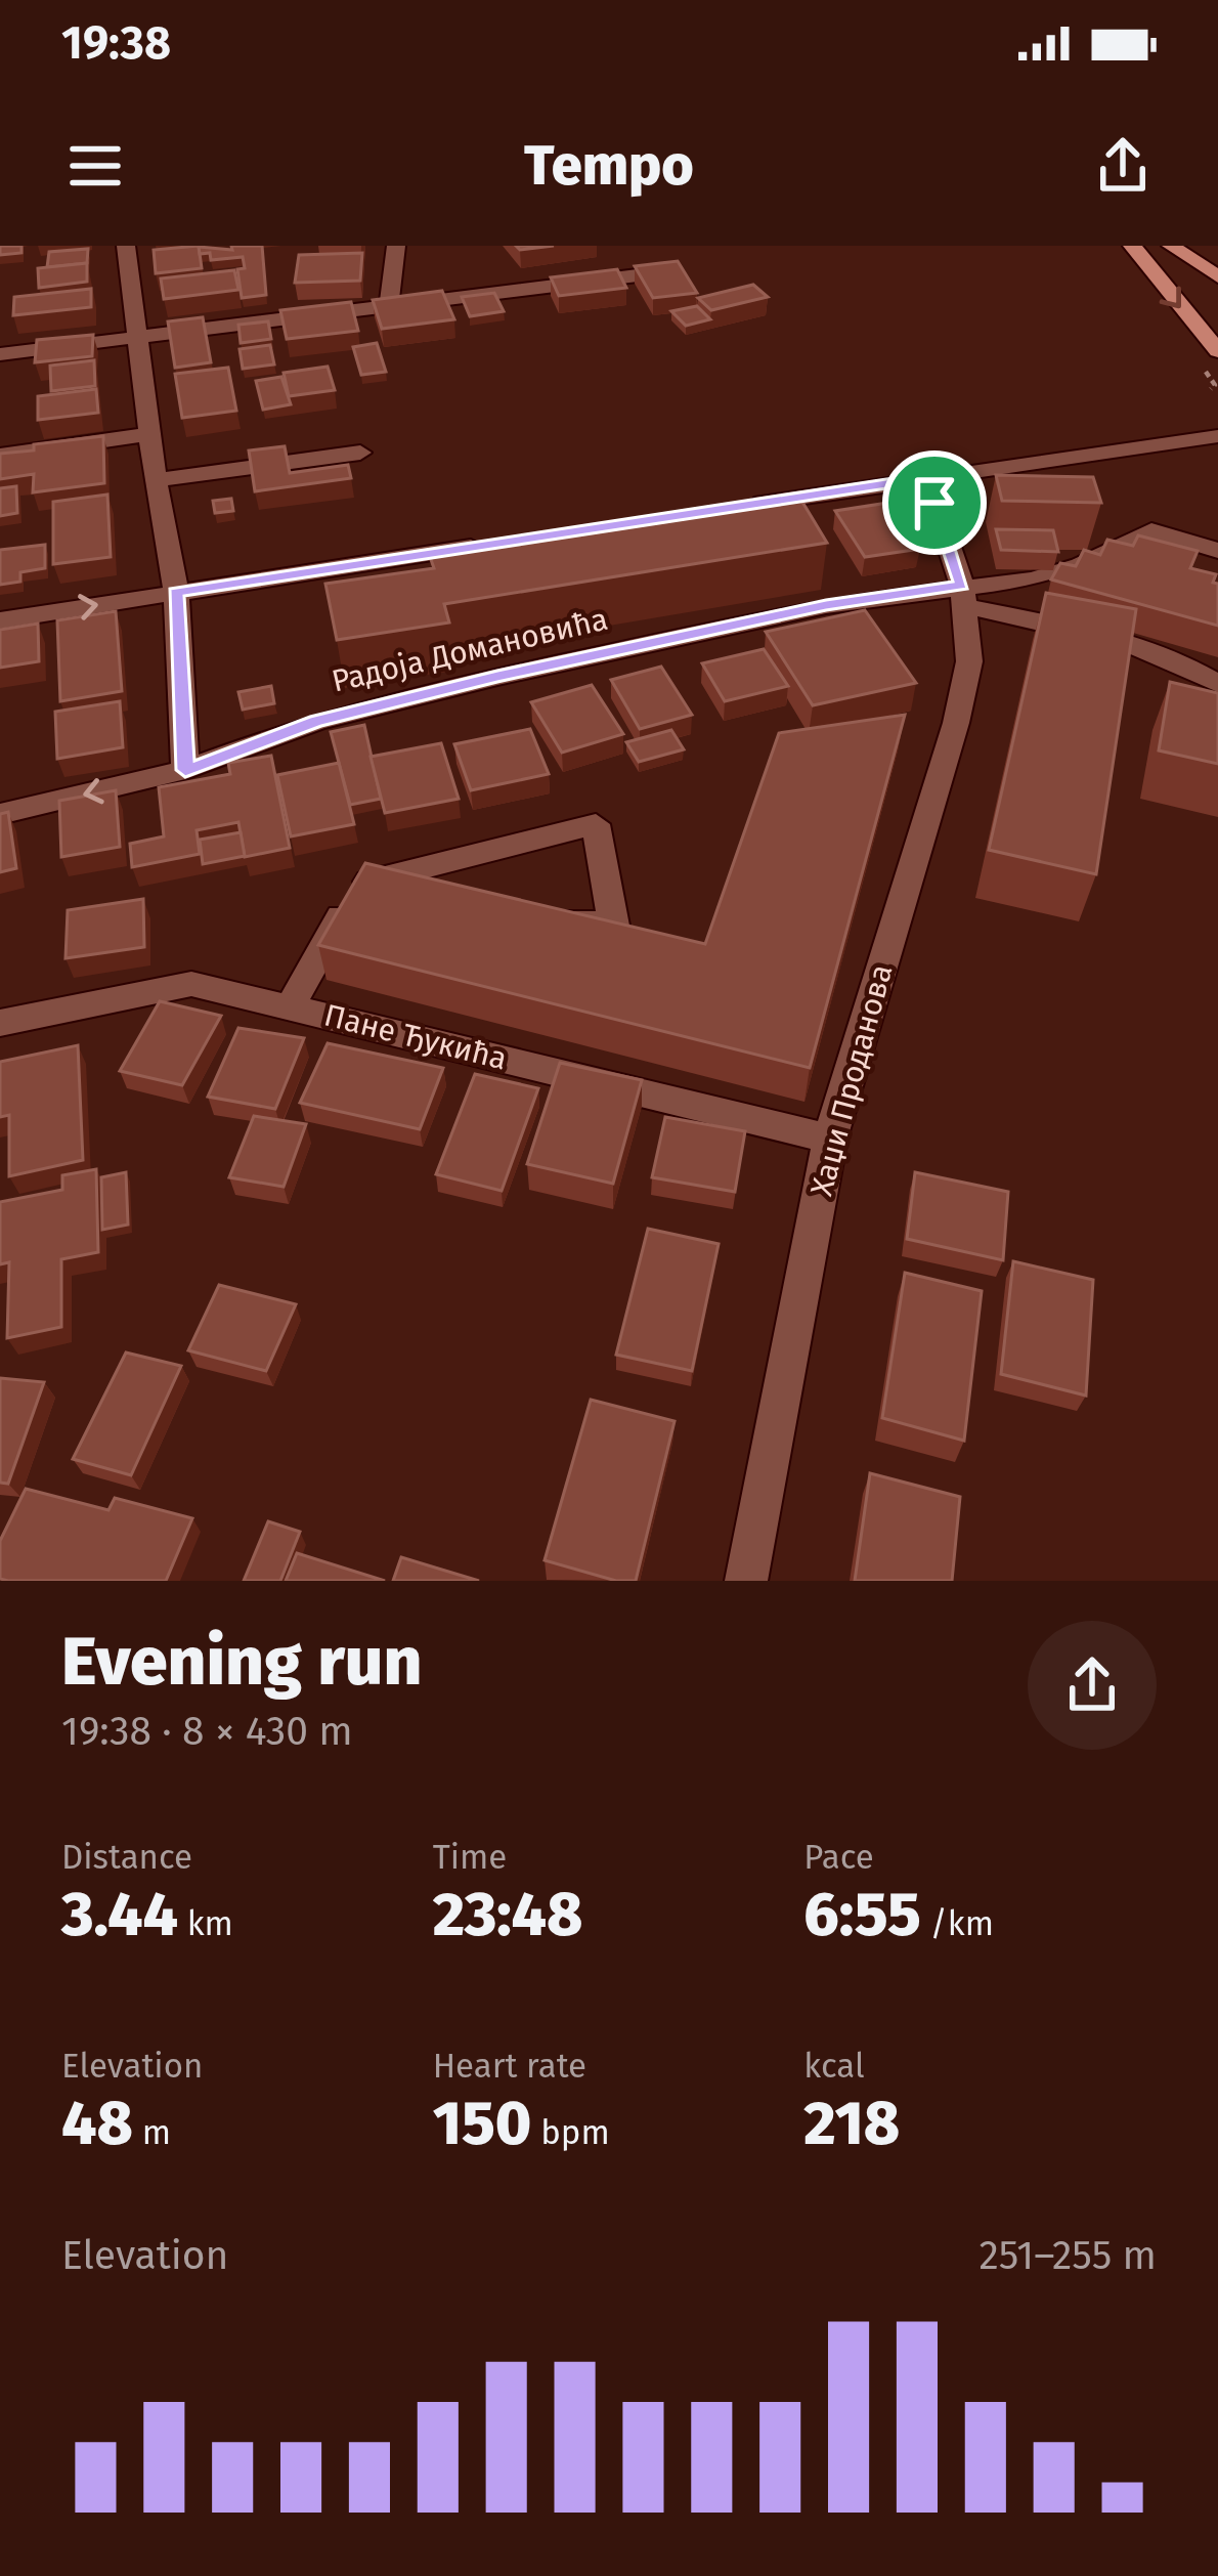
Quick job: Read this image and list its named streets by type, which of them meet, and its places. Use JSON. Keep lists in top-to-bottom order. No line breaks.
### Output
{"streets":{"street":["Радоја Домановића","Пане Ђукића","Хаџи Проданова"]},"crossings":[["Радоја Домановића","Хаџи Проданова"],["Пане Ђукића","Хаџи Проданова"]],"page":{"status":"19:38","header":"Tempo","heading":["Evening run","19:38 · 8 × 430 m"],"stats":[["Distance","3.44 km"],["Time","23:48"],["Pace","6:55 /km"],["Elevation","48 m"],["Heart rate","150 bpm"],["kcal","218"]],"chart":["Elevation","251–255 m"]}}
